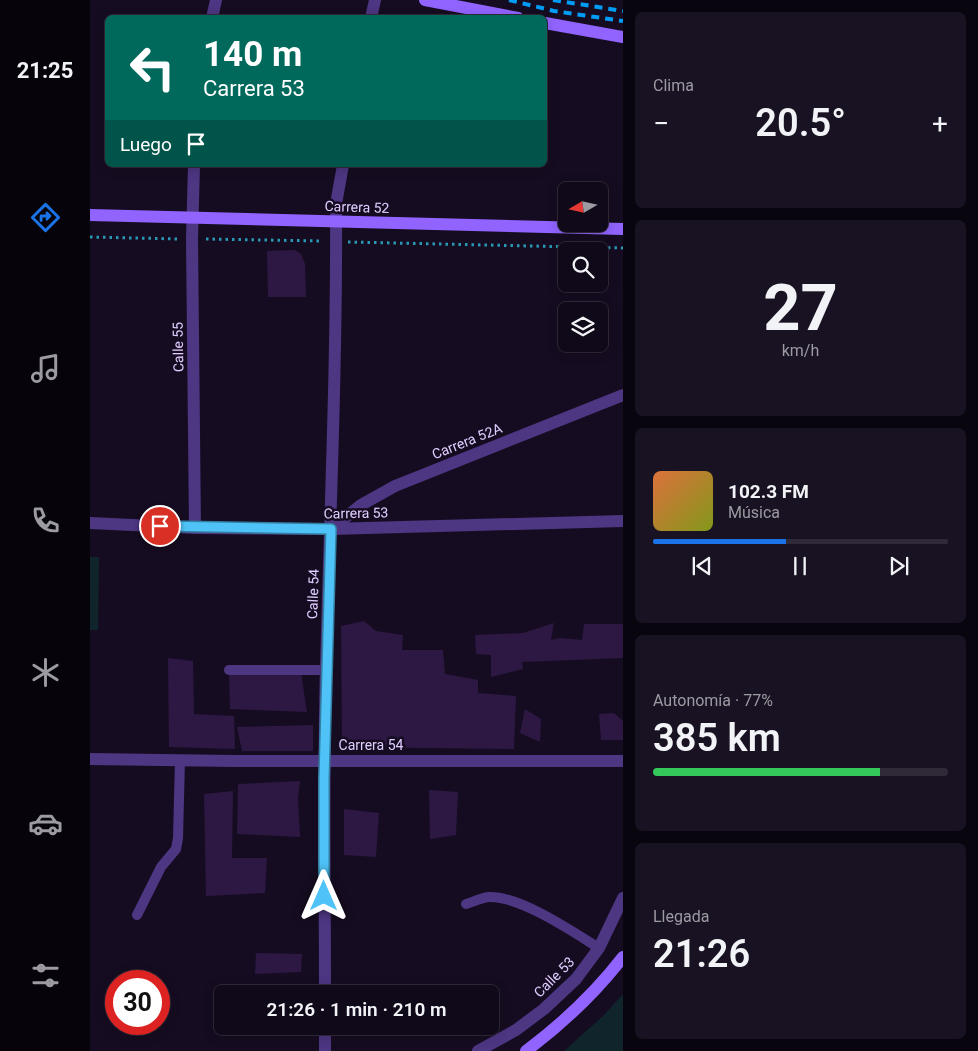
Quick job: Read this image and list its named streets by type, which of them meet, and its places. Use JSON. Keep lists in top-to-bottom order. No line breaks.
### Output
{"streets":{"main road":["Carrera 52"],"street":["Calle 55","Carrera 52A","Carrera 53","Calle 54","Carrera 54","Calle 53"]},"crossings":[["Carrera 52","Calle 55"],["Carrera 52","Calle 54"],["Calle 55","Carrera 53"],["Carrera 52A","Carrera 53"],["Carrera 52A","Calle 54"],["Carrera 53","Calle 54"],["Calle 54","Carrera 54"]],"north":"left","page":{"tabs":"21:25","tile":["Clima",["27","km/h"],["Autonomía · 77%","385 km"],["Llegada","21:26"]],"turn":["140 m","Carrera 53"],"heat":["−","20.5°","+"],"then":"Luego","song":["102.3 FM","Música"],"limit":"30","trip":"21:26 · 1 min · 210 m"}}
